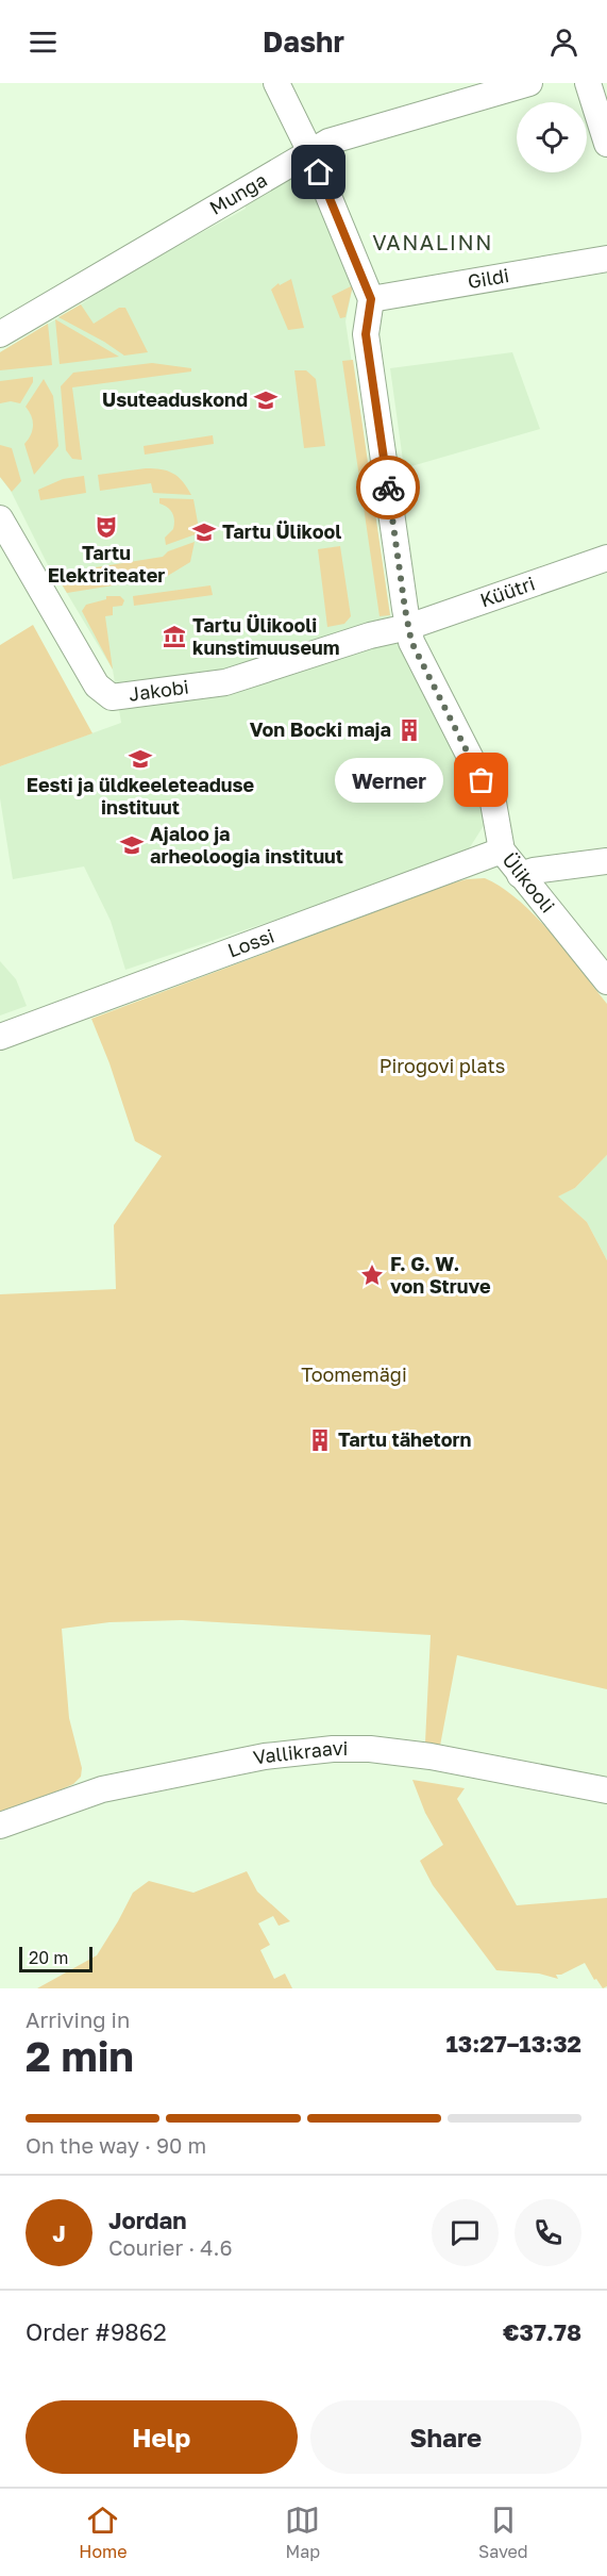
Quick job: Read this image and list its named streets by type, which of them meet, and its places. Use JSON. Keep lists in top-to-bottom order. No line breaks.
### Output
{"streets":{"street":["Munga","Gildi","Küütri","Jakobi","Ülikooli","Lossi","Vallikraavi"]},"crossings":[["Gildi","Ülikooli"],["Küütri","Jakobi"],["Küütri","Ülikooli"],["Jakobi","Ülikooli"],["Ülikooli","Lossi"]],"districts":["VANALINN"],"parks":["Pirogovi plats","Toomemägi"],"places":{"school or university":["Usuteaduskond","Tartu Ülikool","Eesti ja üldkeeleteaduse instituut","Ajaloo ja arheoloogia instituut"],"theatre":["Tartu Elektriteater"],"museum":["Tartu Ülikooli kunstimuuseum"],"building":["Von Bocki maja","Tartu tähetorn"],"other":["Werner"],"place":["F. G. W. von Struve"]},"scale_bar":"20 m","page":{"header":"Dashr","bubble":"Werner","scale":"20 m","heading":["2 min","Arriving in","13:27–13:32"],"panel":["Jordan","Courier · 4.6","Order #9862","€37.78"],"bar":"On the way · 90 m","round":"J","buttons":["Help","Share"],"tabs":["Home","Map","Saved"]}}
